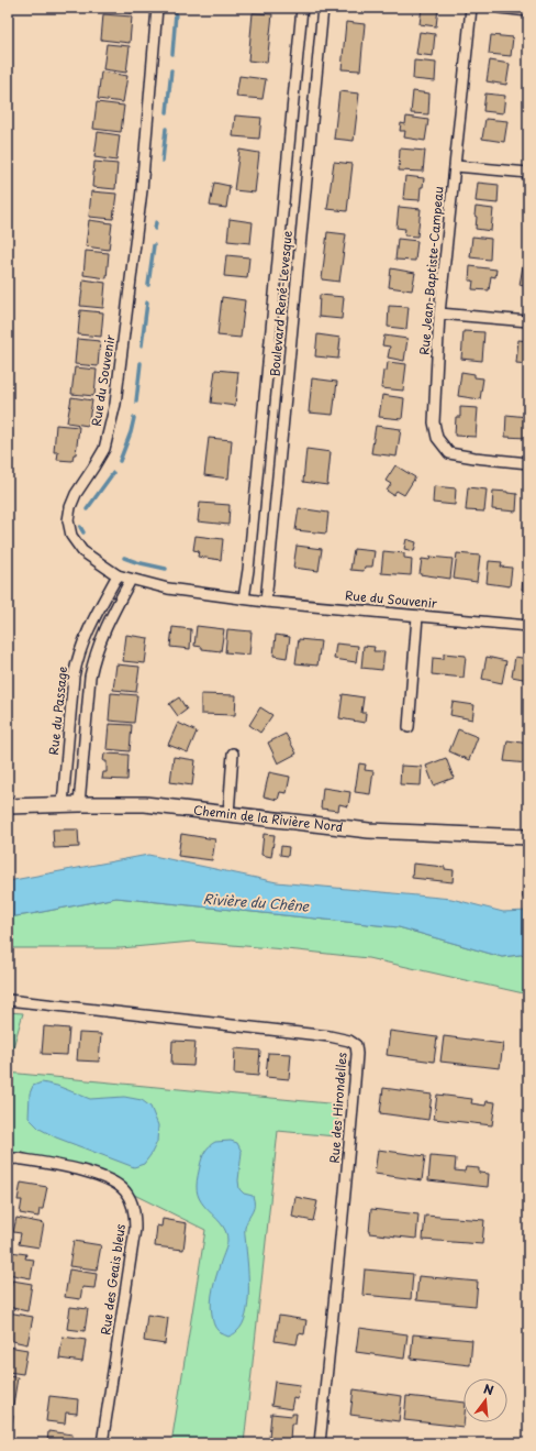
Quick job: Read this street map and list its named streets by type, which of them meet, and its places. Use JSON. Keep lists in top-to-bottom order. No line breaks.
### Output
{"streets":{"street":["Rue Jean-Baptiste-Campeau","Boulevard René-Levesque","Rue du Souvenir","Rue du Passage","Chemin de la Rivière Nord","Rue des Hirondelles","Rue des Geais bleus"]},"crossings":[["Boulevard René-Levesque","Rue du Souvenir"],["Rue du Souvenir","Rue du Passage"],["Rue du Passage","Chemin de la Rivière Nord"]],"water":["Rivière du Chêne"],"north":"top"}
